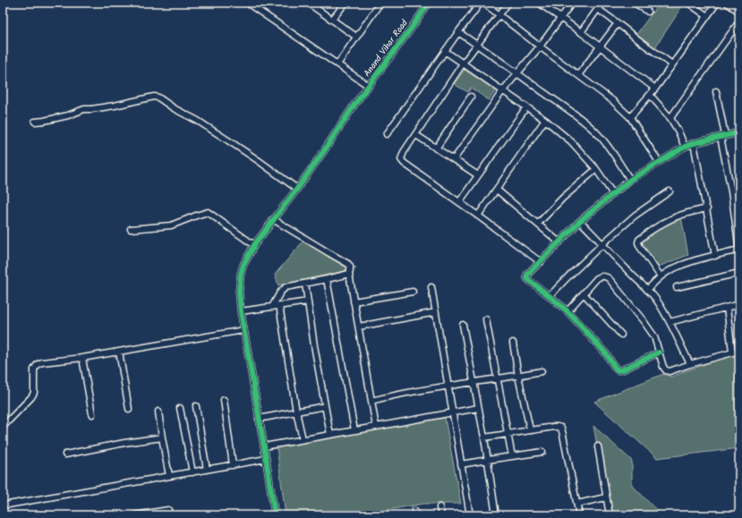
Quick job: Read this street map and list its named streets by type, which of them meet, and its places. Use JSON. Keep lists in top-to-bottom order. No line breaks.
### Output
{"streets":{"street":["Anand Vihar Road"]}}
